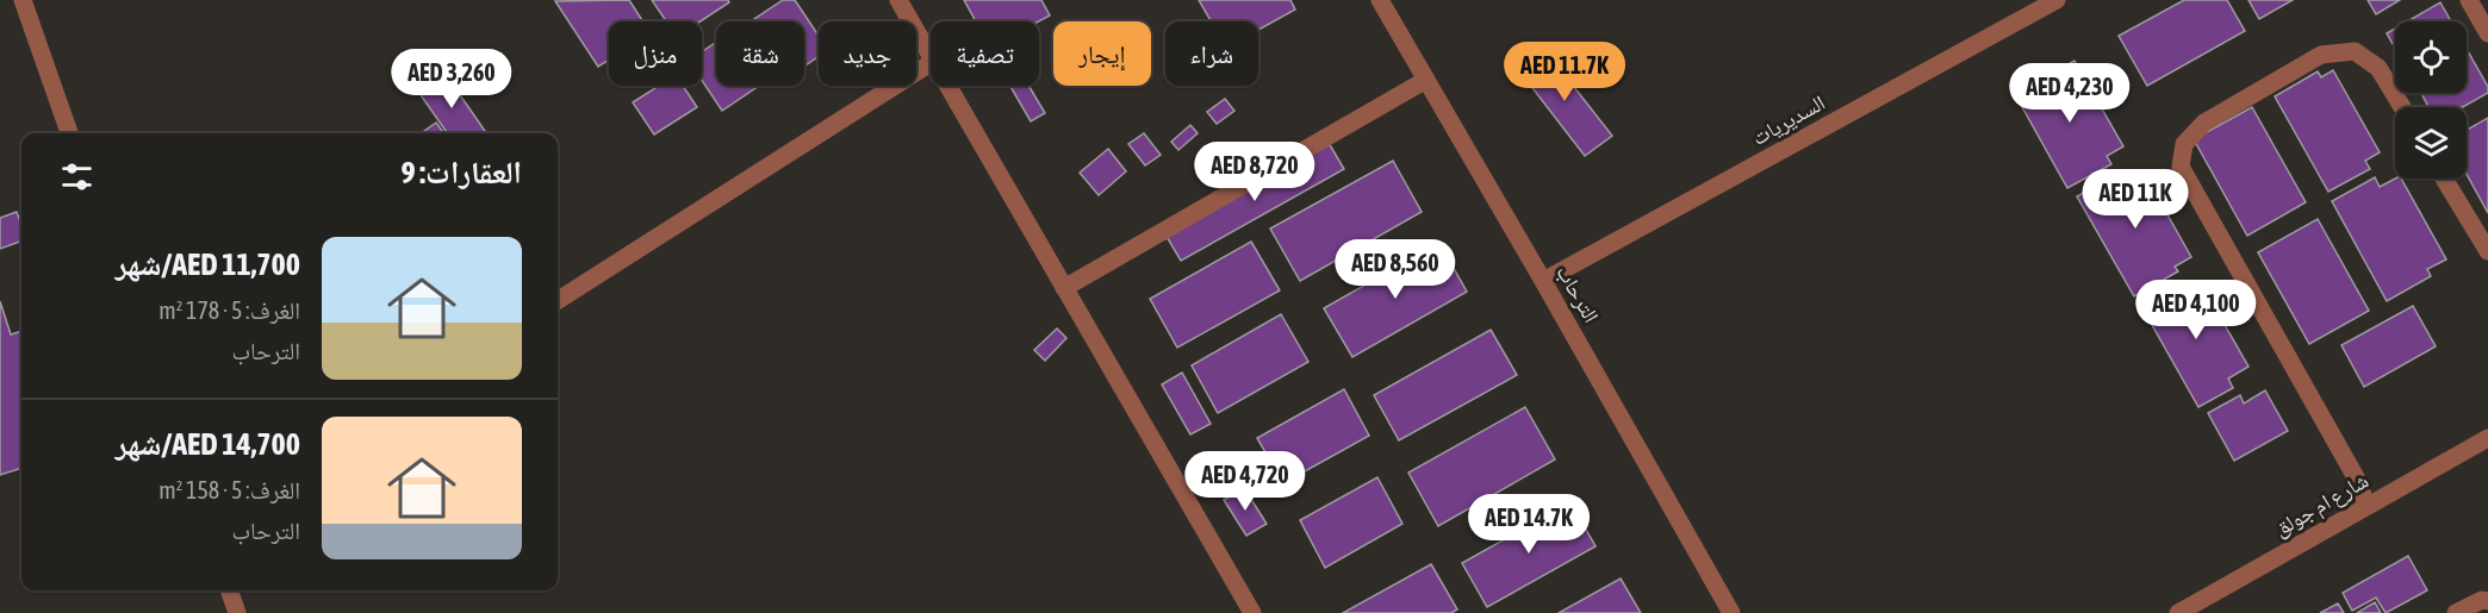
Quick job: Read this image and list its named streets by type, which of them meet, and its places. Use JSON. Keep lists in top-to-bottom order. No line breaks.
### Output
{"streets":{"street":["السديريات","الترحاب","شارع ام جولق"]},"crossings":[["السديريات","الترحاب"]],"page":{"chip":["شراء","إيجار","تصفية","جديد","شقة","منزل"],"price":["AED 11.7K","AED 3,260","AED 4,230","AED 8,720","AED 11K","AED 8,560","AED 4,100","AED 4,720","AED 14.7K"],"heading":"العقارات: 9","list":[{"name":"AED 11,700/شهر","note":"الغرف: 5 · 178 m² · الترحاب"},{"name":"AED 14,700/شهر","note":"الغرف: 5 · 158 m² · الترحاب"}]}}
